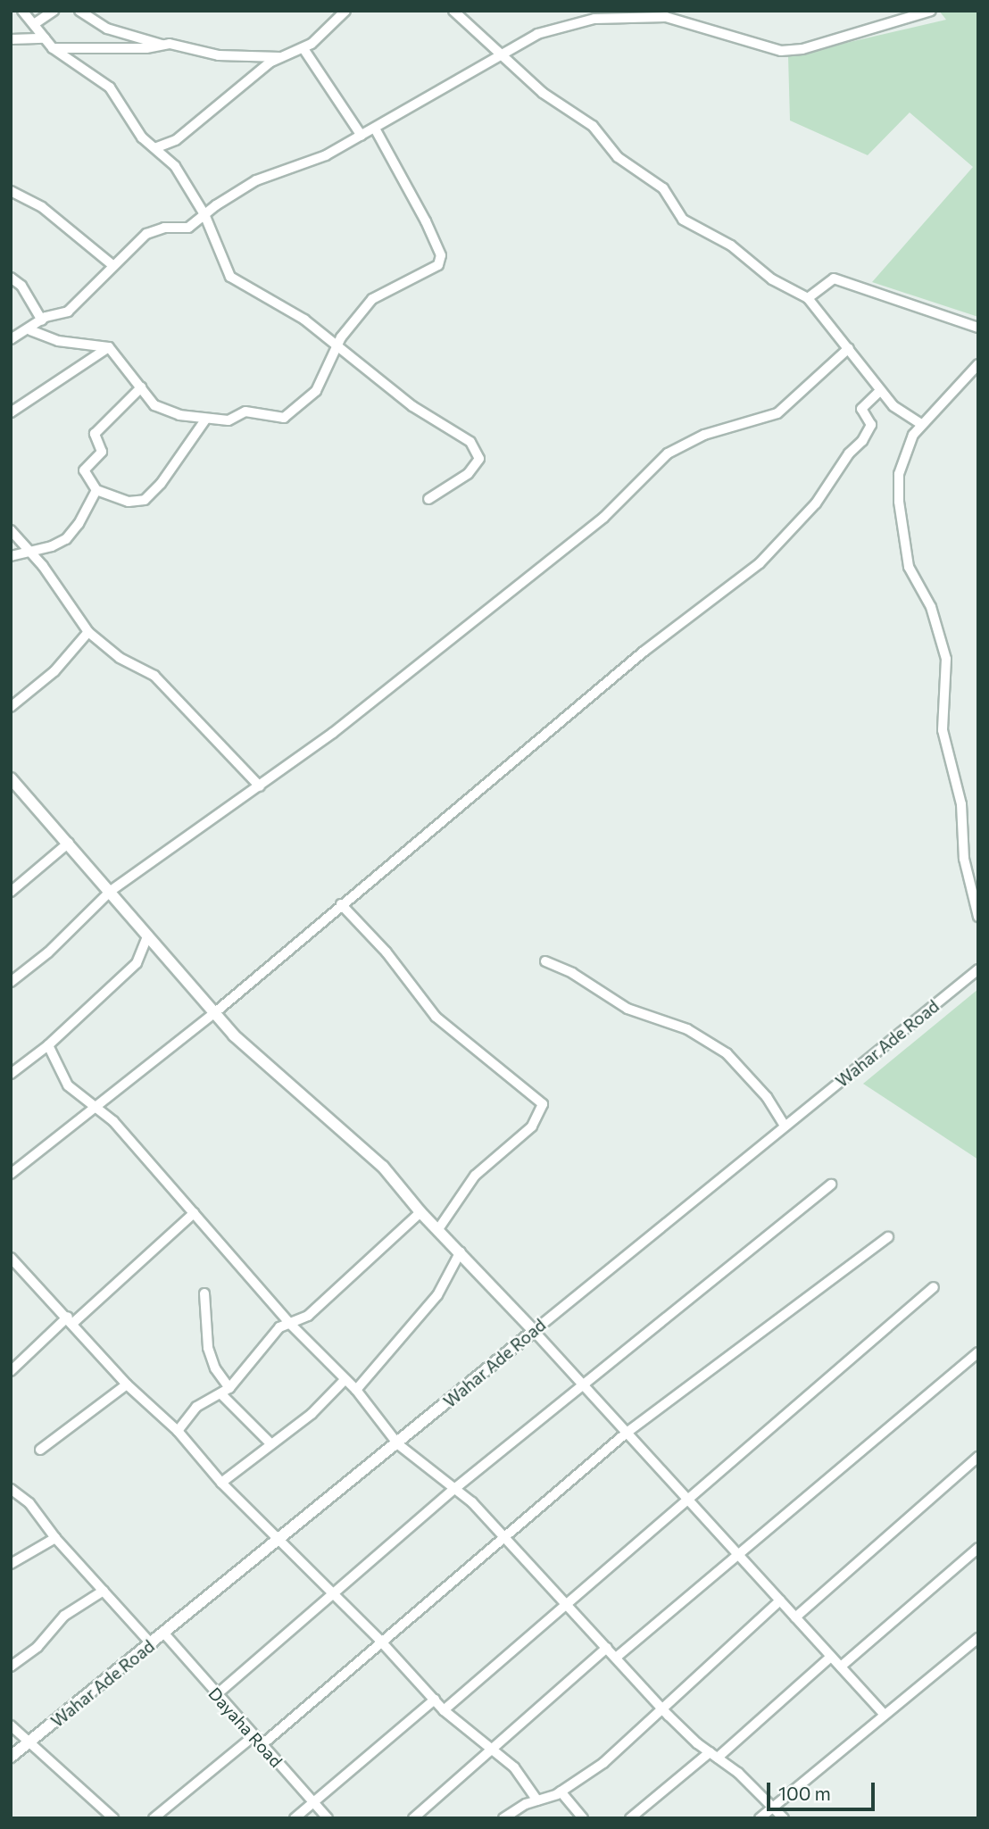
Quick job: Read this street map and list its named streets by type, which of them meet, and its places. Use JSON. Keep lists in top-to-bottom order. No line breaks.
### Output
{"streets":{"street":["Wahar Ade Road","Dayaha Road"]},"crossings":[["Wahar Ade Road","Dayaha Road"]],"scale_bar":"100 m"}
